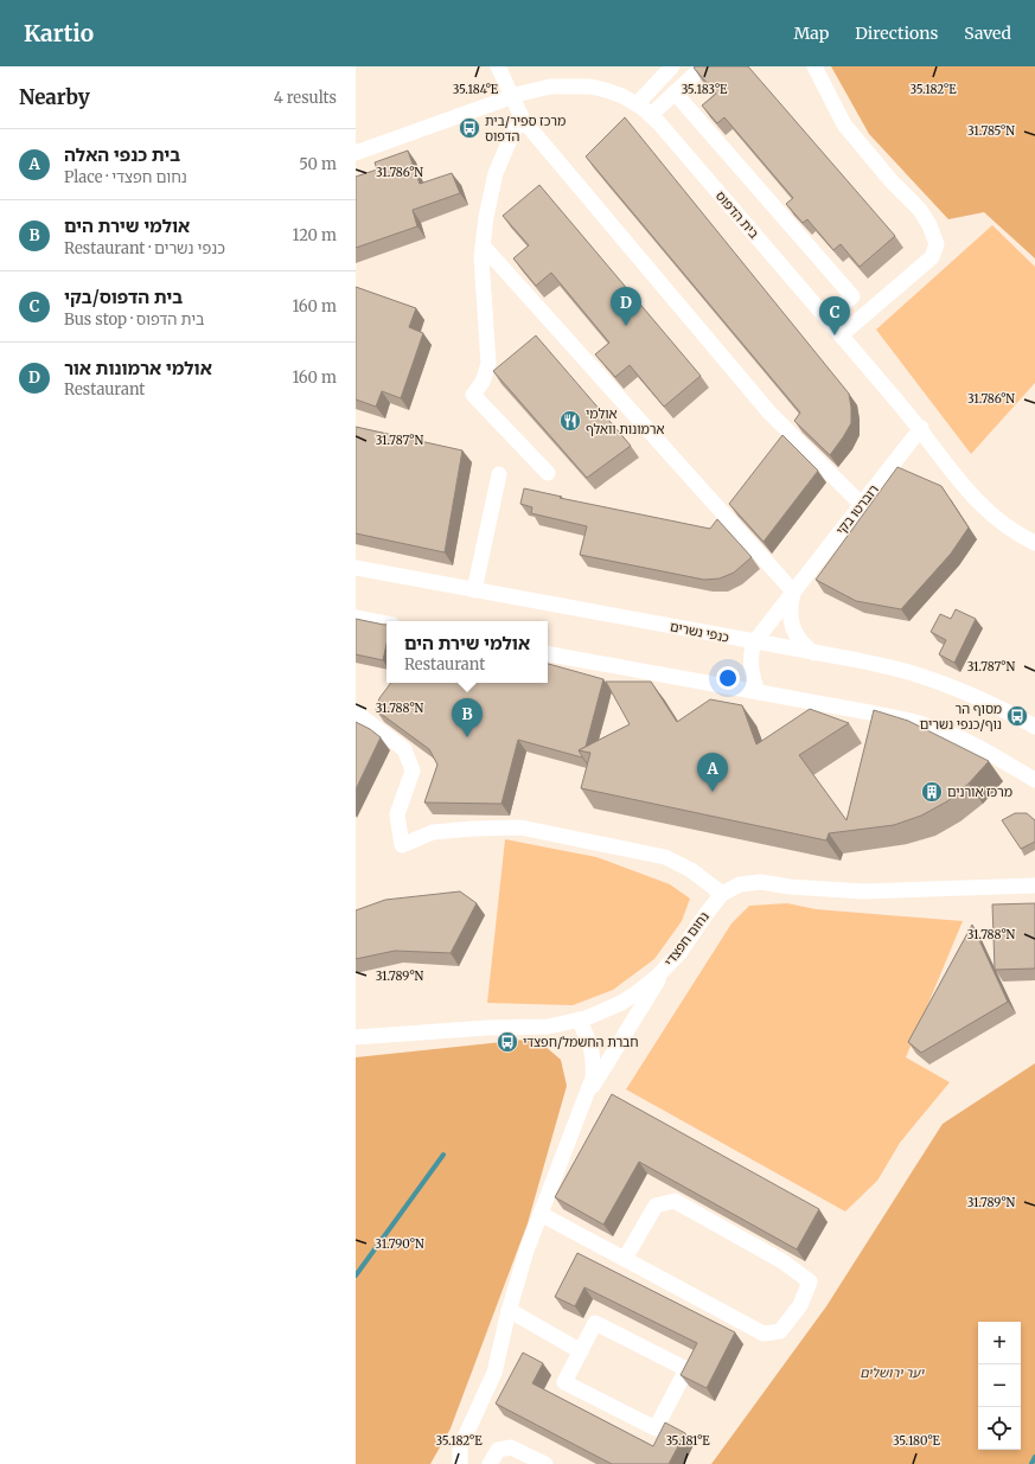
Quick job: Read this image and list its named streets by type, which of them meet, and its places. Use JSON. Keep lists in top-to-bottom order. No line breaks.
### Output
{"streets":{"street":["בית הדפוס","רוברטו בקי","כנפי נשרים","נחום חפצדי"]},"crossings":[["בית הדפוס","רוברטו בקי"],["רוברטו בקי","כנפי נשרים"]],"parks":["יער ירושלים"],"places":{"bus stop":["מרכז ספיר/בית הדפוס","מסוף הר נוף/כנפי נשרים","חברת החשמל/חפצדי"],"restaurant":["אולמי ארמונות וואלף"],"building":["מרכז אורנים"]},"page":{"header":"Kartio","nav":["Map","Directions","Saved"],"heading":["Nearby","4 results"],"list":[{"mark":"A","name":"בית כנפי האלה","note":"Place · נחום חפצדי","value":"50 m"},{"mark":"B","name":"אולמי שירת הים","note":"Restaurant · כנפי נשרים","value":"120 m"},{"mark":"C","name":"בית הדפוס/בקי","note":"Bus stop · בית הדפוס","value":"160 m"},{"mark":"D","name":"אולמי ארמונות אור","note":"Restaurant","value":"160 m"}],"pins":["D","C","B","A"],"popup":["אולמי שירת הים","Restaurant"],"map_buttons":["+","−"]},"coordinates":["35.182°E","35.184°E","35.183°E","31.785°N","31.786°N","31.787°N","31.788°N","31.789°N","31.790°N","35.181°E","35.180°E"]}
